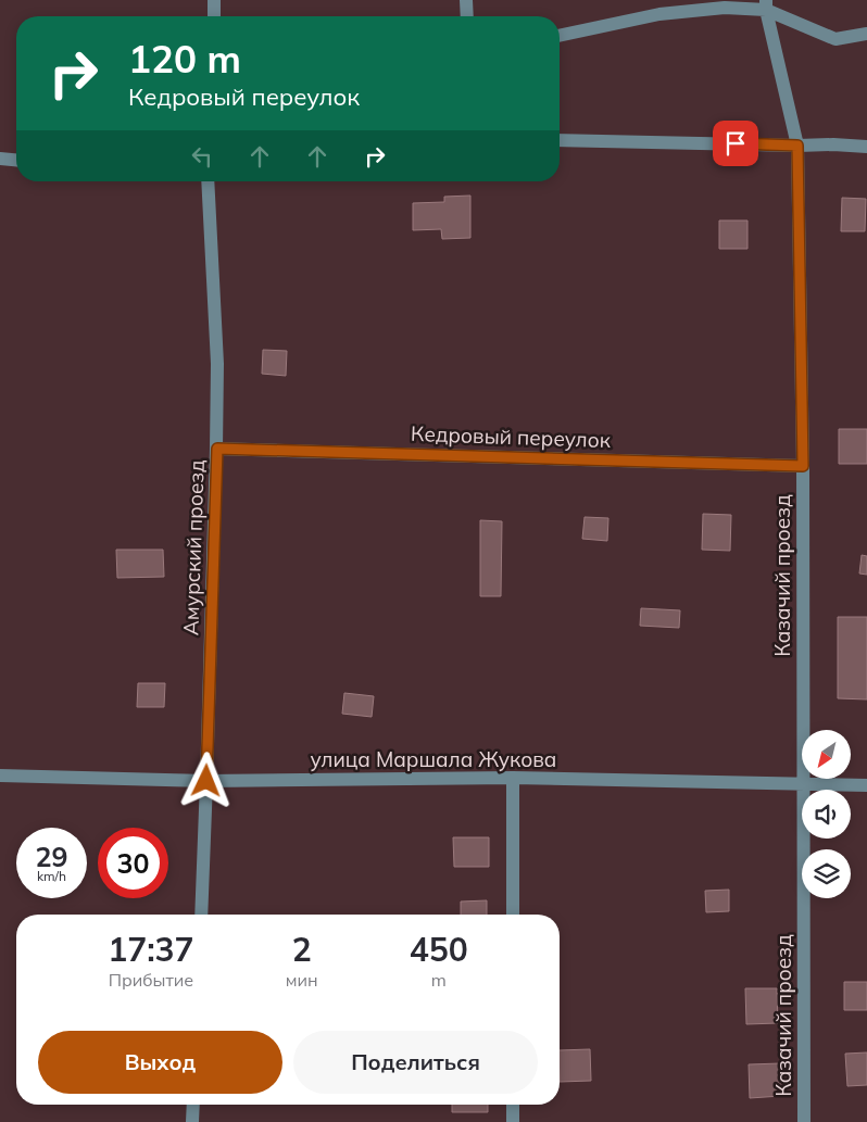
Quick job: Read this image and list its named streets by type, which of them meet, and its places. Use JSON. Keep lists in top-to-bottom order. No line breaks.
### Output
{"streets":{"street":["Кедровый переулок","Амурский проезд","Казачий проезд","улица Маршала Жукова"]},"crossings":[["Кедровый переулок","Амурский проезд"],["Кедровый переулок","Казачий проезд"],["Амурский проезд","улица Маршала Жукова"],["Казачий проезд","улица Маршала Жукова"]],"north":"bottom left","page":{"turn":["120 m","Кедровый переулок"],"speed":"29 km/h","limit":"30","eta":["17:37","Прибытие","2","мин","450","m"],"buttons":["Выход","Поделиться"]}}
